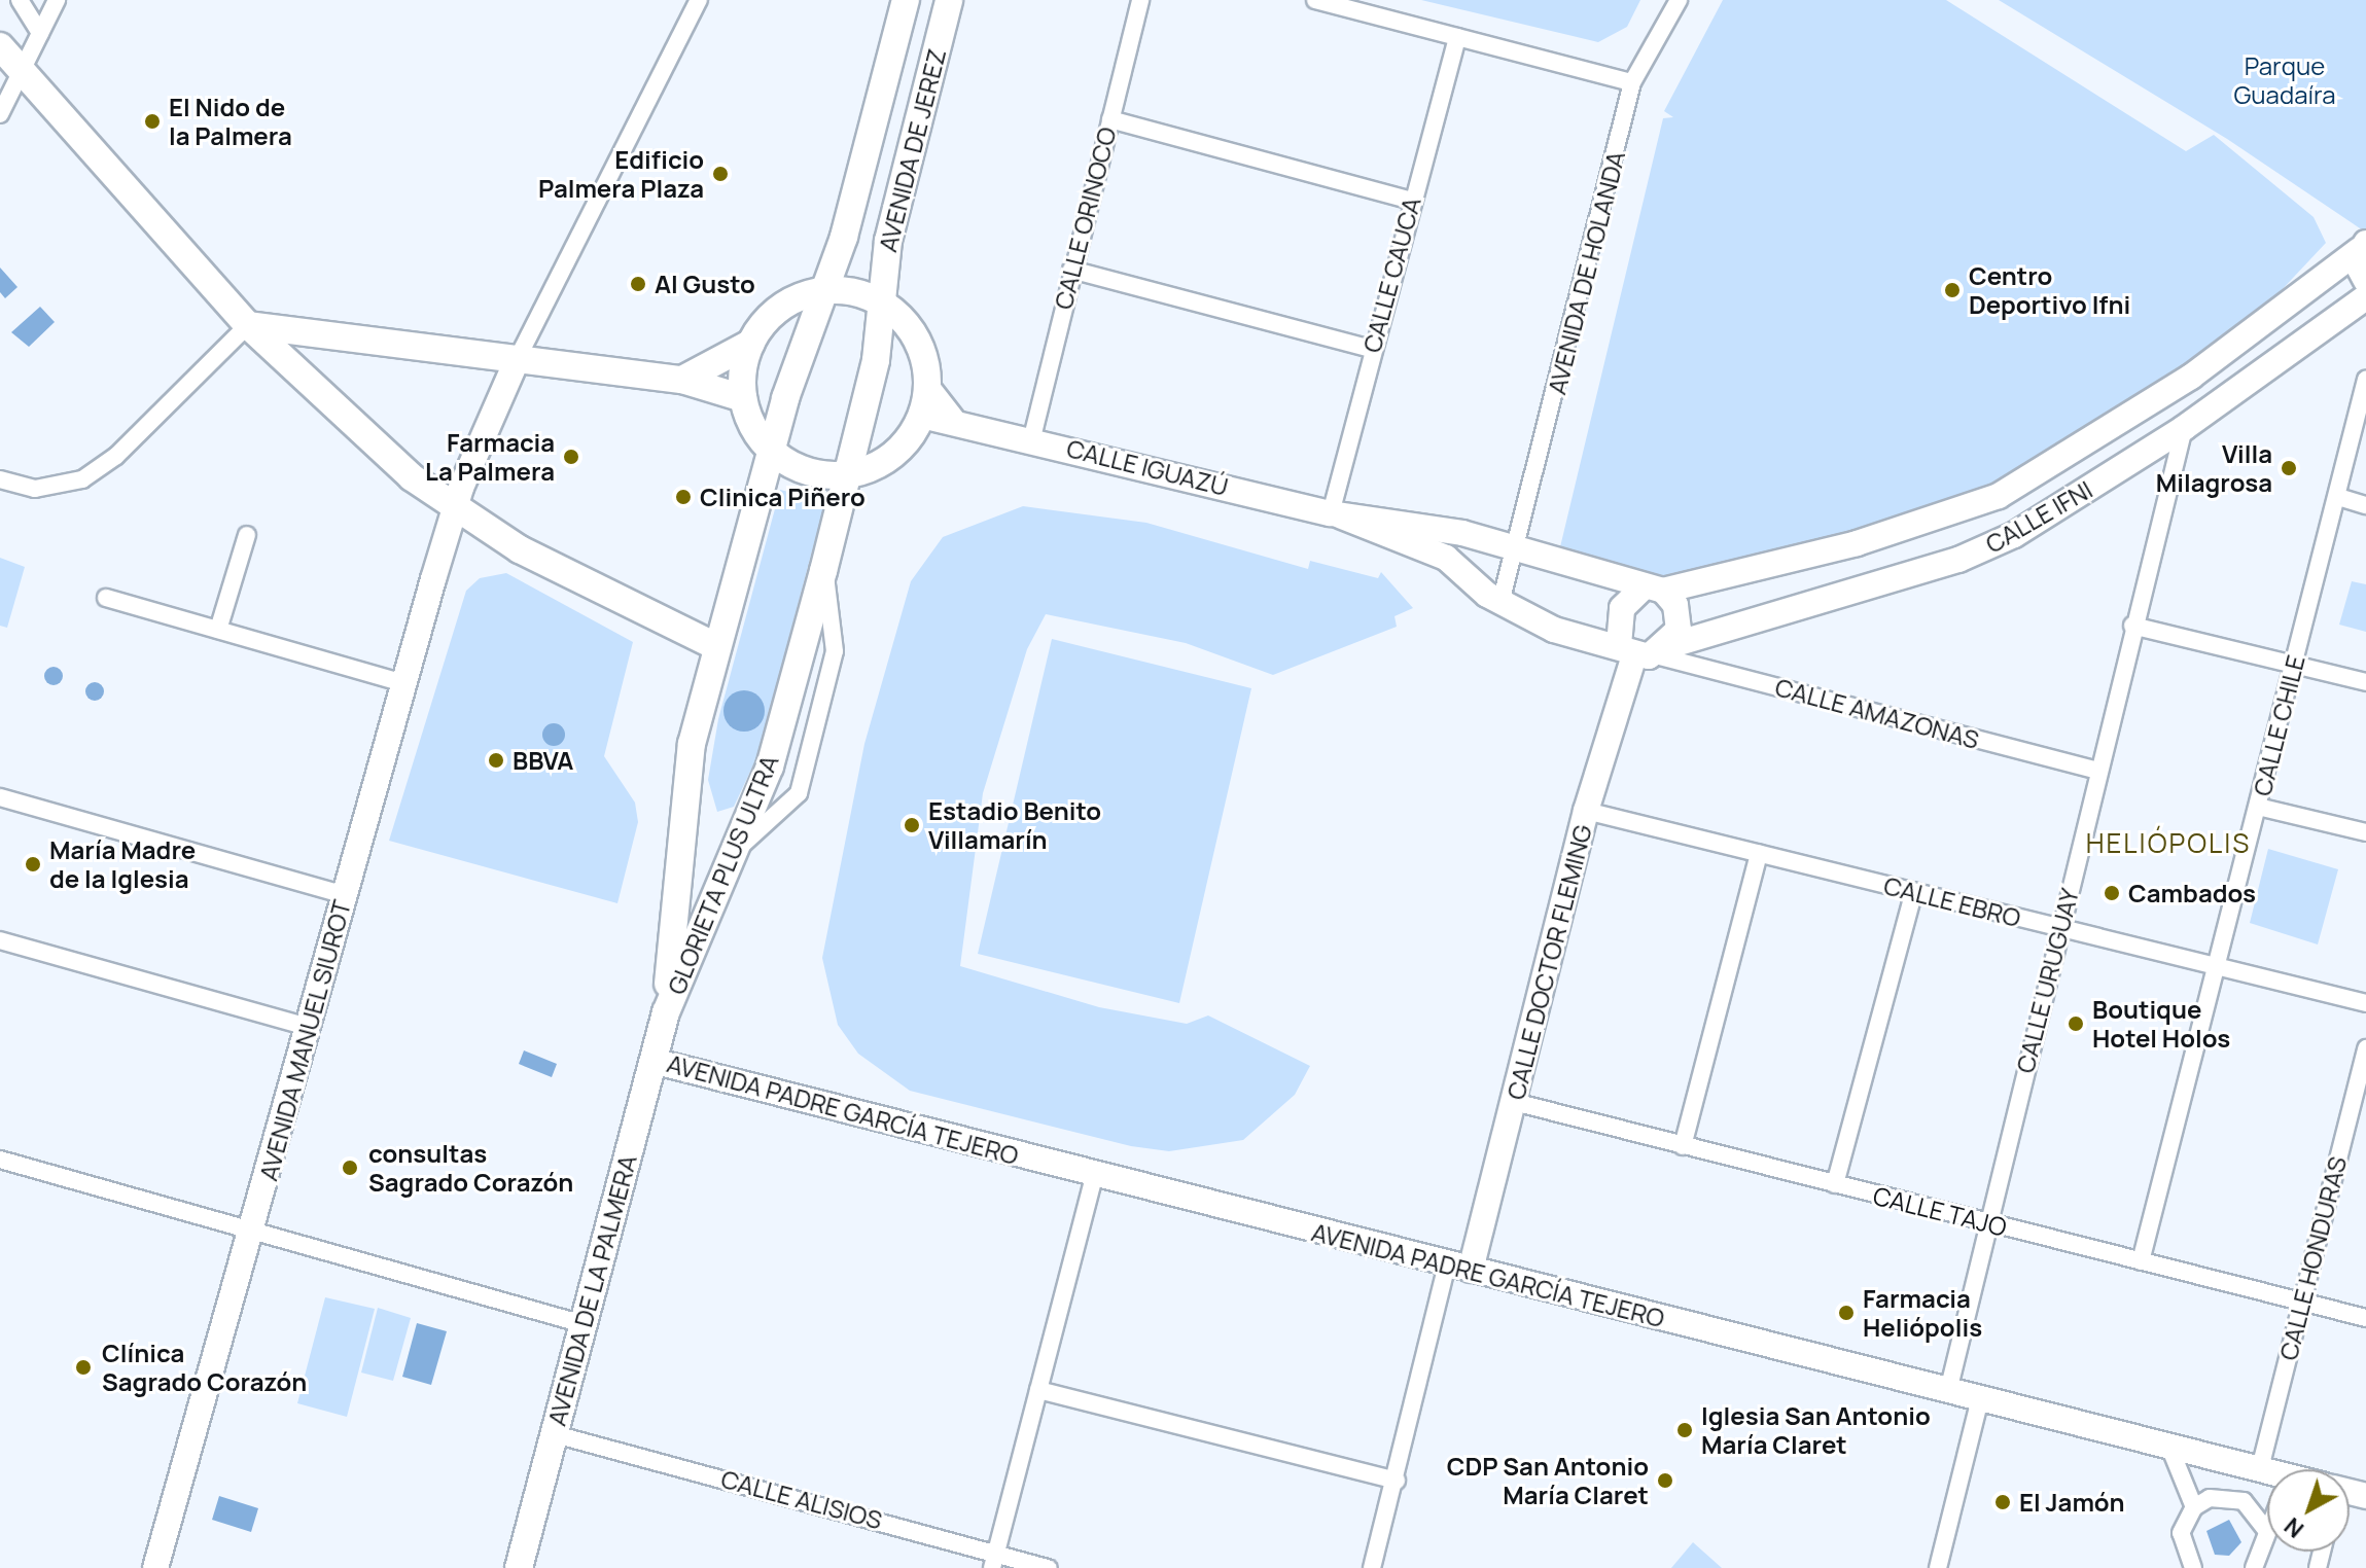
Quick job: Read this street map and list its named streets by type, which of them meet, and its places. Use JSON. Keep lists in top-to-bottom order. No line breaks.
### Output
{"streets":{"main road":["AVENIDA DE JEREZ","GLORIETA PLUS ULTRA","AVENIDA DE LA PALMERA"],"street":["CALLE ORINOCO","AVENIDA DE HOLANDA","CALLE CAUCA","CALLE IGUAZÚ","CALLE IFNI","CALLE AMAZONAS","CALLE CHILE","CALLE EBRO","CALLE DOCTOR FLEMING","CALLE URUGUAY","AVENIDA MANUEL SIUROT","AVENIDA PADRE GARCÍA TEJERO","CALLE TAJO","CALLE HONDURAS","CALLE ALISIOS"]},"crossings":[["AVENIDA DE JEREZ","GLORIETA PLUS ULTRA"],["CALLE ORINOCO","CALLE IGUAZÚ"],["AVENIDA DE HOLANDA","CALLE IGUAZÚ"],["CALLE CAUCA","CALLE IGUAZÚ"],["CALLE IGUAZÚ","CALLE IFNI"],["CALLE IGUAZÚ","CALLE AMAZONAS"],["CALLE IGUAZÚ","CALLE DOCTOR FLEMING"],["CALLE IFNI","CALLE AMAZONAS"],["CALLE IFNI","CALLE DOCTOR FLEMING"],["CALLE IFNI","CALLE URUGUAY"],["CALLE AMAZONAS","CALLE DOCTOR FLEMING"],["CALLE AMAZONAS","CALLE URUGUAY"],["CALLE CHILE","CALLE EBRO"],["CALLE CHILE","CALLE TAJO"],["GLORIETA PLUS ULTRA","AVENIDA DE LA PALMERA"],["CALLE EBRO","CALLE DOCTOR FLEMING"],["CALLE EBRO","CALLE URUGUAY"],["CALLE DOCTOR FLEMING","AVENIDA PADRE GARCÍA TEJERO"],["CALLE DOCTOR FLEMING","CALLE TAJO"],["CALLE URUGUAY","AVENIDA PADRE GARCÍA TEJERO"],["CALLE URUGUAY","CALLE TAJO"],["AVENIDA PADRE GARCÍA TEJERO","CALLE HONDURAS"],["AVENIDA PADRE GARCÍA TEJERO","AVENIDA DE LA PALMERA"],["CALLE TAJO","CALLE HONDURAS"],["AVENIDA DE LA PALMERA","CALLE ALISIOS"]],"districts":["HELIÓPOLIS"],"parks":["Parque Guadaíra"],"places":["El Nido de la Palmera","Edificio Palmera Plaza","Al Gusto","Centro Deportivo Ifni","Farmacia La Palmera","Villa Milagrosa","Clinica Piñero","BBVA","Estadio Benito Villamarín","María Madre de la Iglesia","Cambados","Boutique Hotel Holos","consultas Sagrado Corazón","Farmacia Heliópolis","Clínica Sagrado Corazón","Iglesia San Antonio María Claret","CDP San Antonio María Claret","El Jamón"],"north":"bottom left"}
